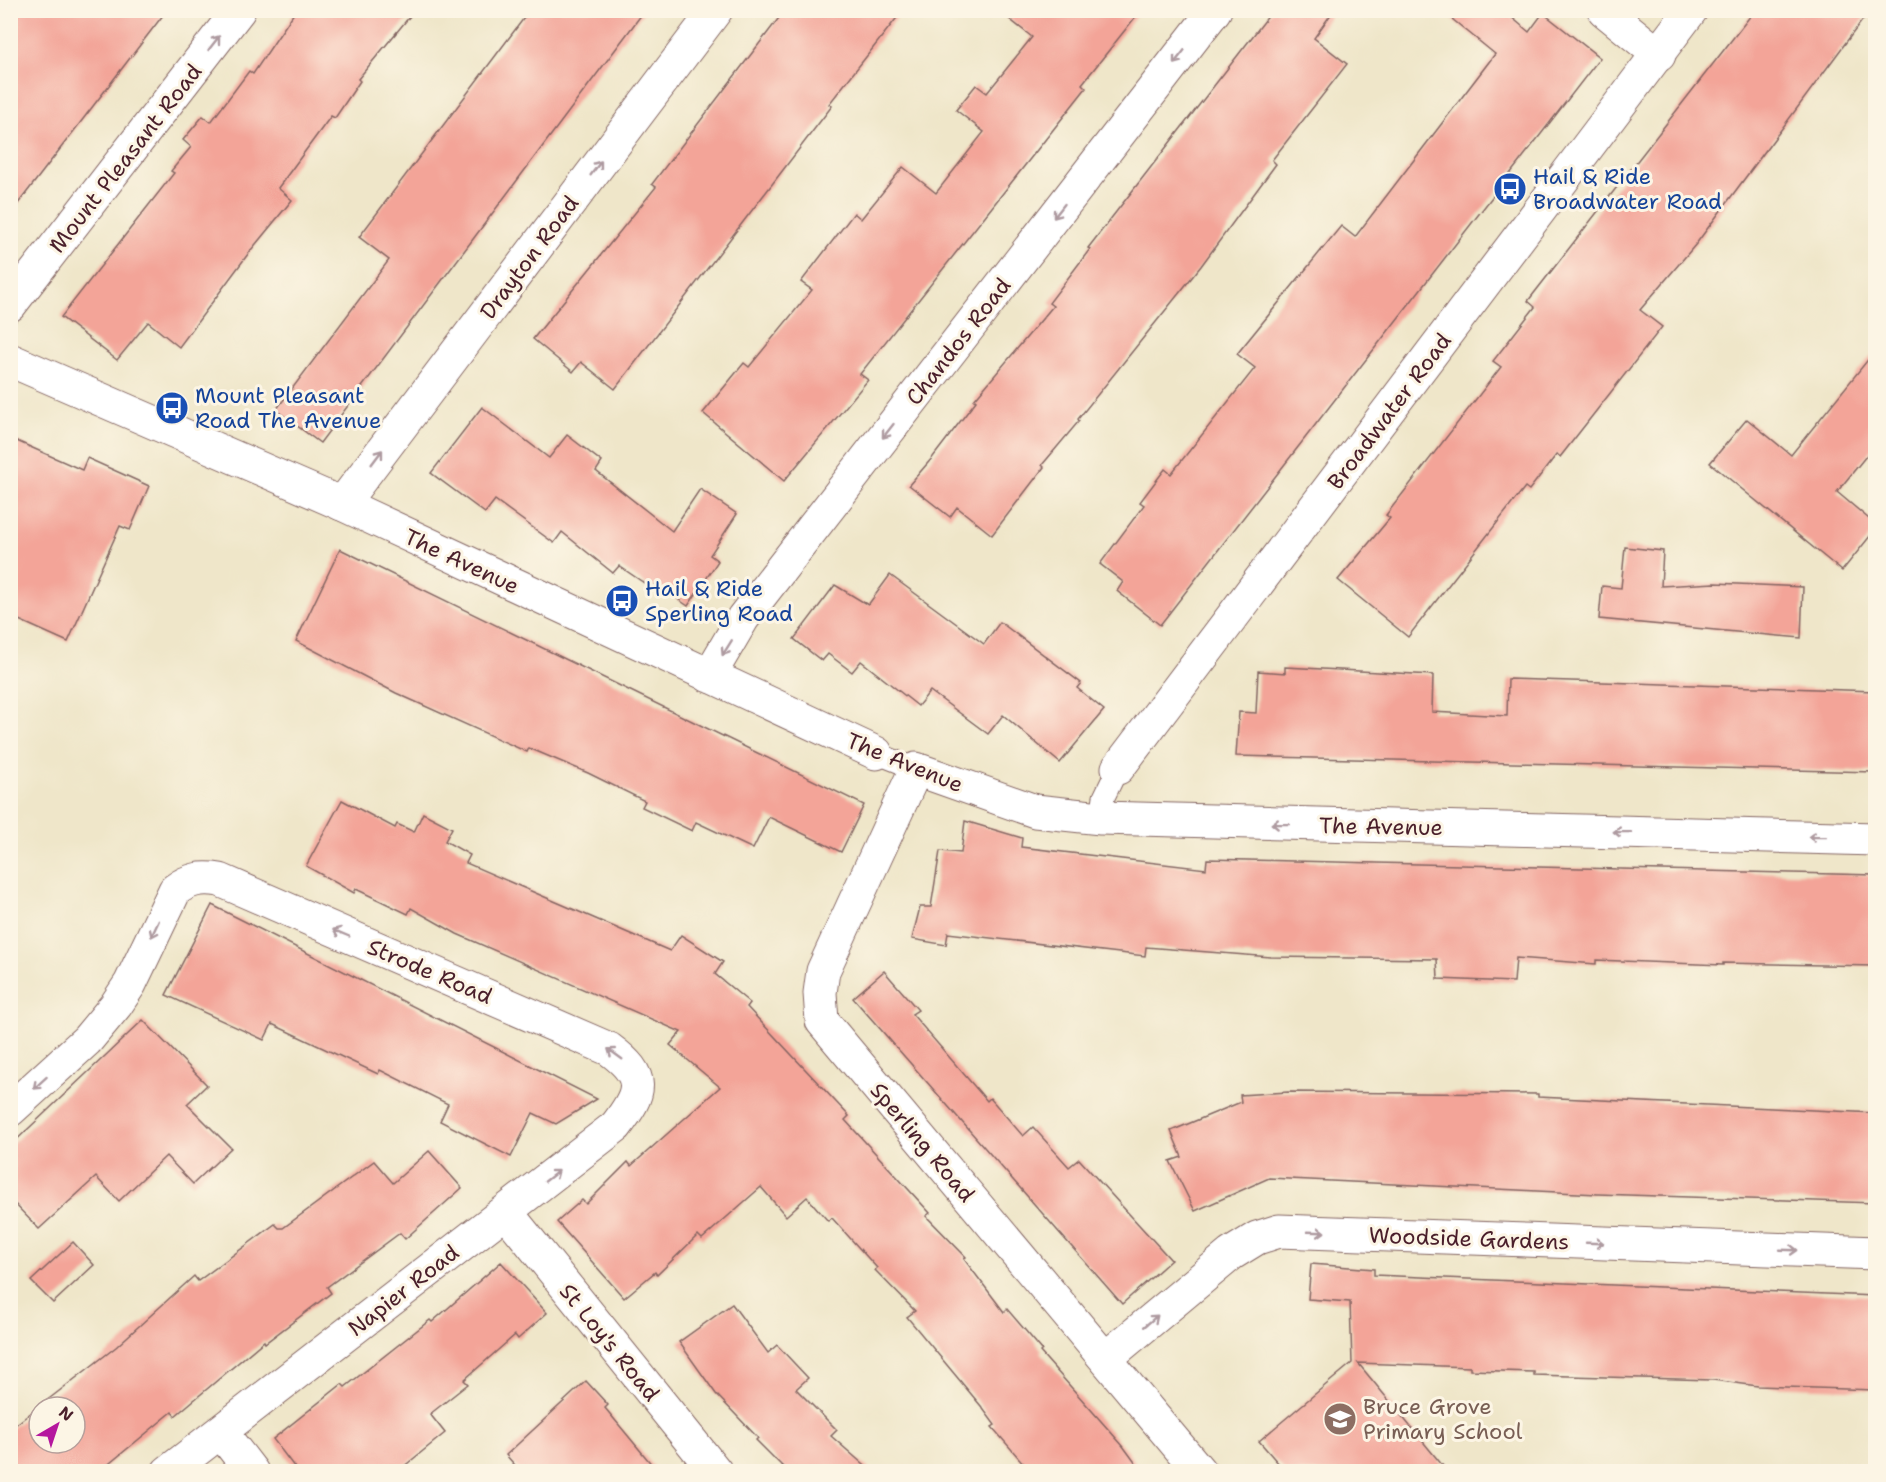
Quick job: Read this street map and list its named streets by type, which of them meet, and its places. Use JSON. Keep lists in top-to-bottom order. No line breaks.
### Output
{"streets":{"street":["Mount Pleasant Road","Drayton Road","Chandos Road","Broadwater Road","The Avenue","Strode Road","Sperling Road","Woodside Gardens","Napier Road","St Loy's Road"]},"crossings":[["Drayton Road","The Avenue"],["Chandos Road","The Avenue"],["Broadwater Road","The Avenue"],["The Avenue","Sperling Road"],["Strode Road","Napier Road"],["Sperling Road","Woodside Gardens"],["Napier Road","St Loy's Road"]],"one_way":["Mount Pleasant Road","Drayton Road","Chandos Road","The Avenue","Woodside Gardens"],"places":{"bus stop":["Hail & Ride Broadwater Road","Mount Pleasant Road The Avenue","Hail & Ride Sperling Road"],"school or university":["Bruce Grove Primary School"]},"north":"top right"}
